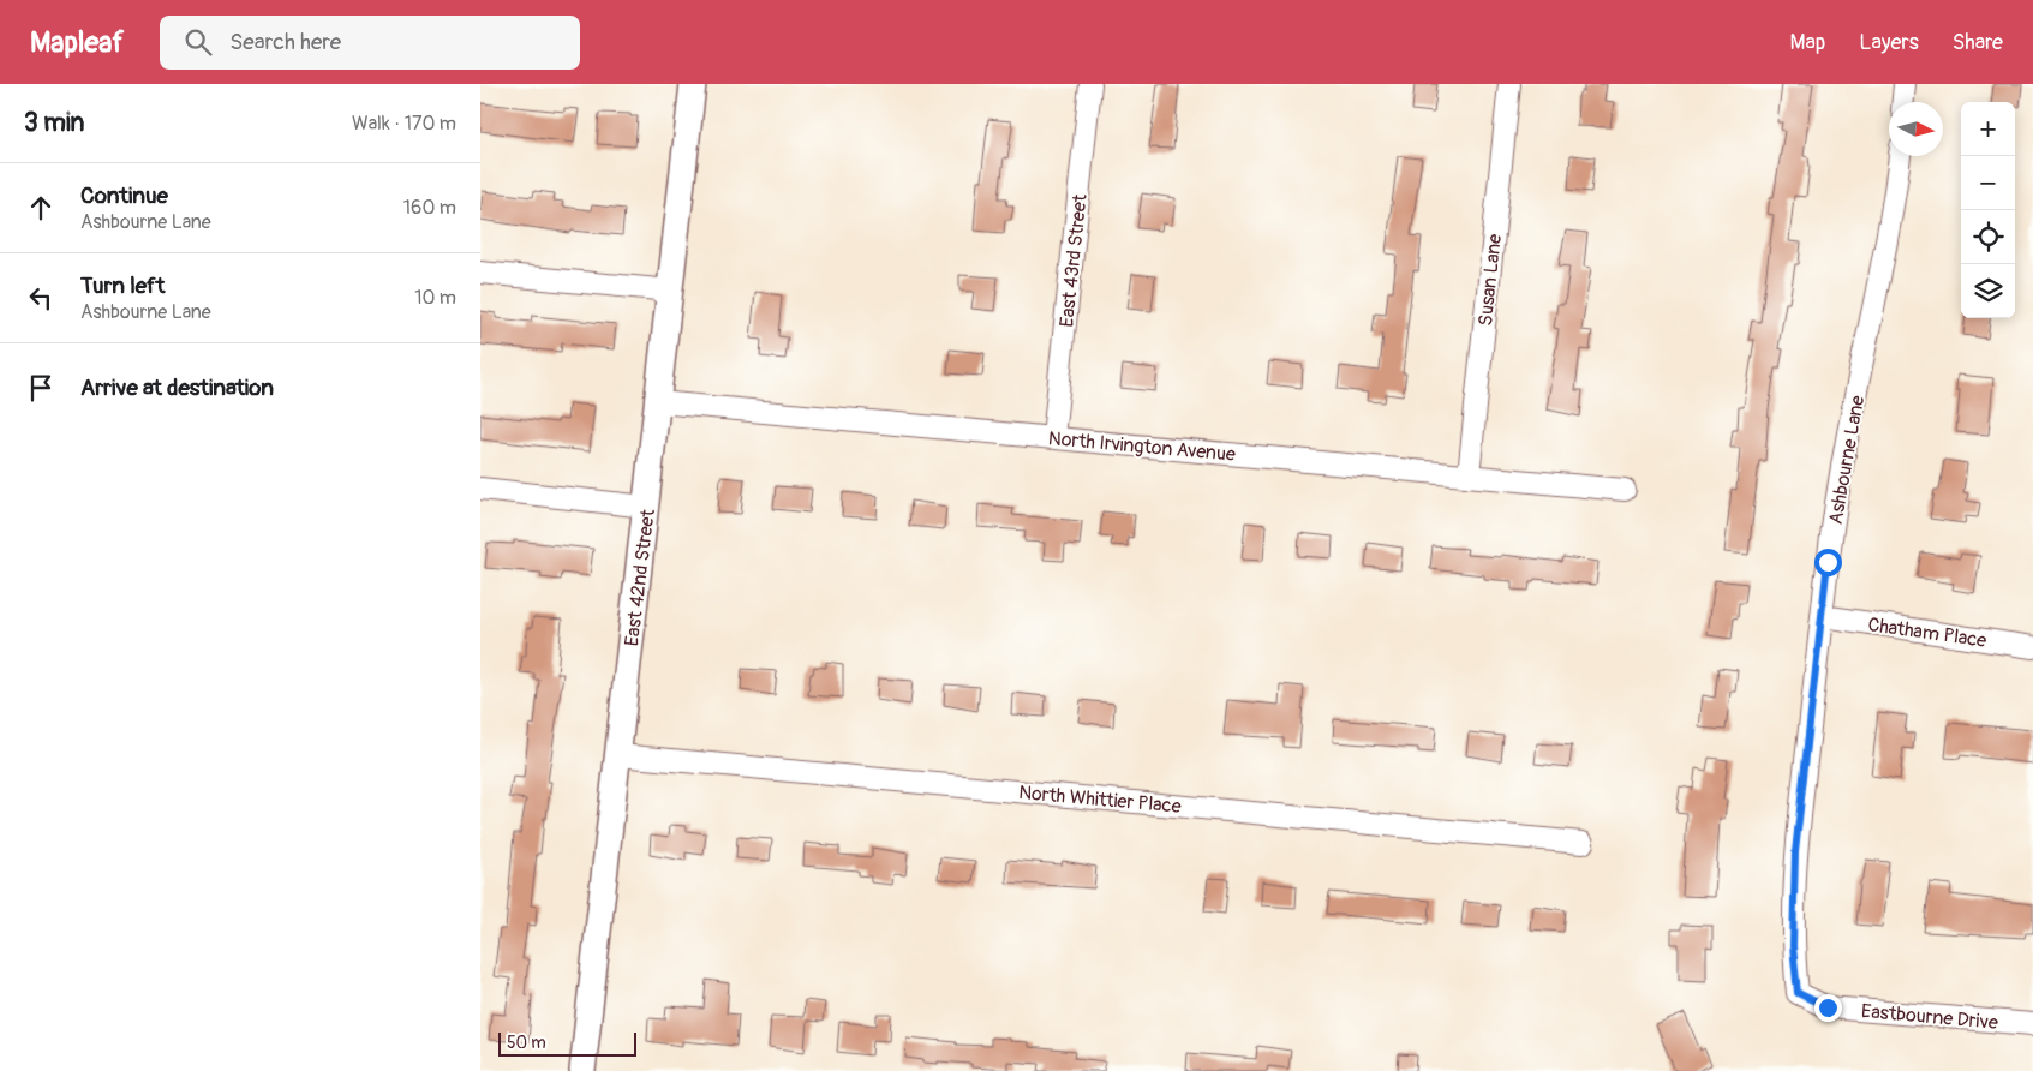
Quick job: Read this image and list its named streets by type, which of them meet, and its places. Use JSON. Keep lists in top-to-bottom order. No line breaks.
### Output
{"streets":{"street":["East 43rd Street","Susan Lane","North Irvington Avenue","Ashbourne Lane","East 42nd Street","Chatham Place","North Whittier Place","Eastbourne Drive"]},"crossings":[["East 43rd Street","North Irvington Avenue"],["Susan Lane","North Irvington Avenue"],["North Irvington Avenue","East 42nd Street"],["Ashbourne Lane","Chatham Place"],["Ashbourne Lane","Eastbourne Drive"],["East 42nd Street","North Whittier Place"]],"scale_bar":"50 m","north":"right","page":{"header":"Mapleaf","search":"Search here","nav":["Map","Layers","Share"],"heading":["3 min","Walk · 170 m"],"map_buttons":["+","−"],"list":[["Continue","Ashbourne Lane","160 m"],["Turn left","Ashbourne Lane","10 m"],"Arrive at destination"],"scale":"50 m"}}
